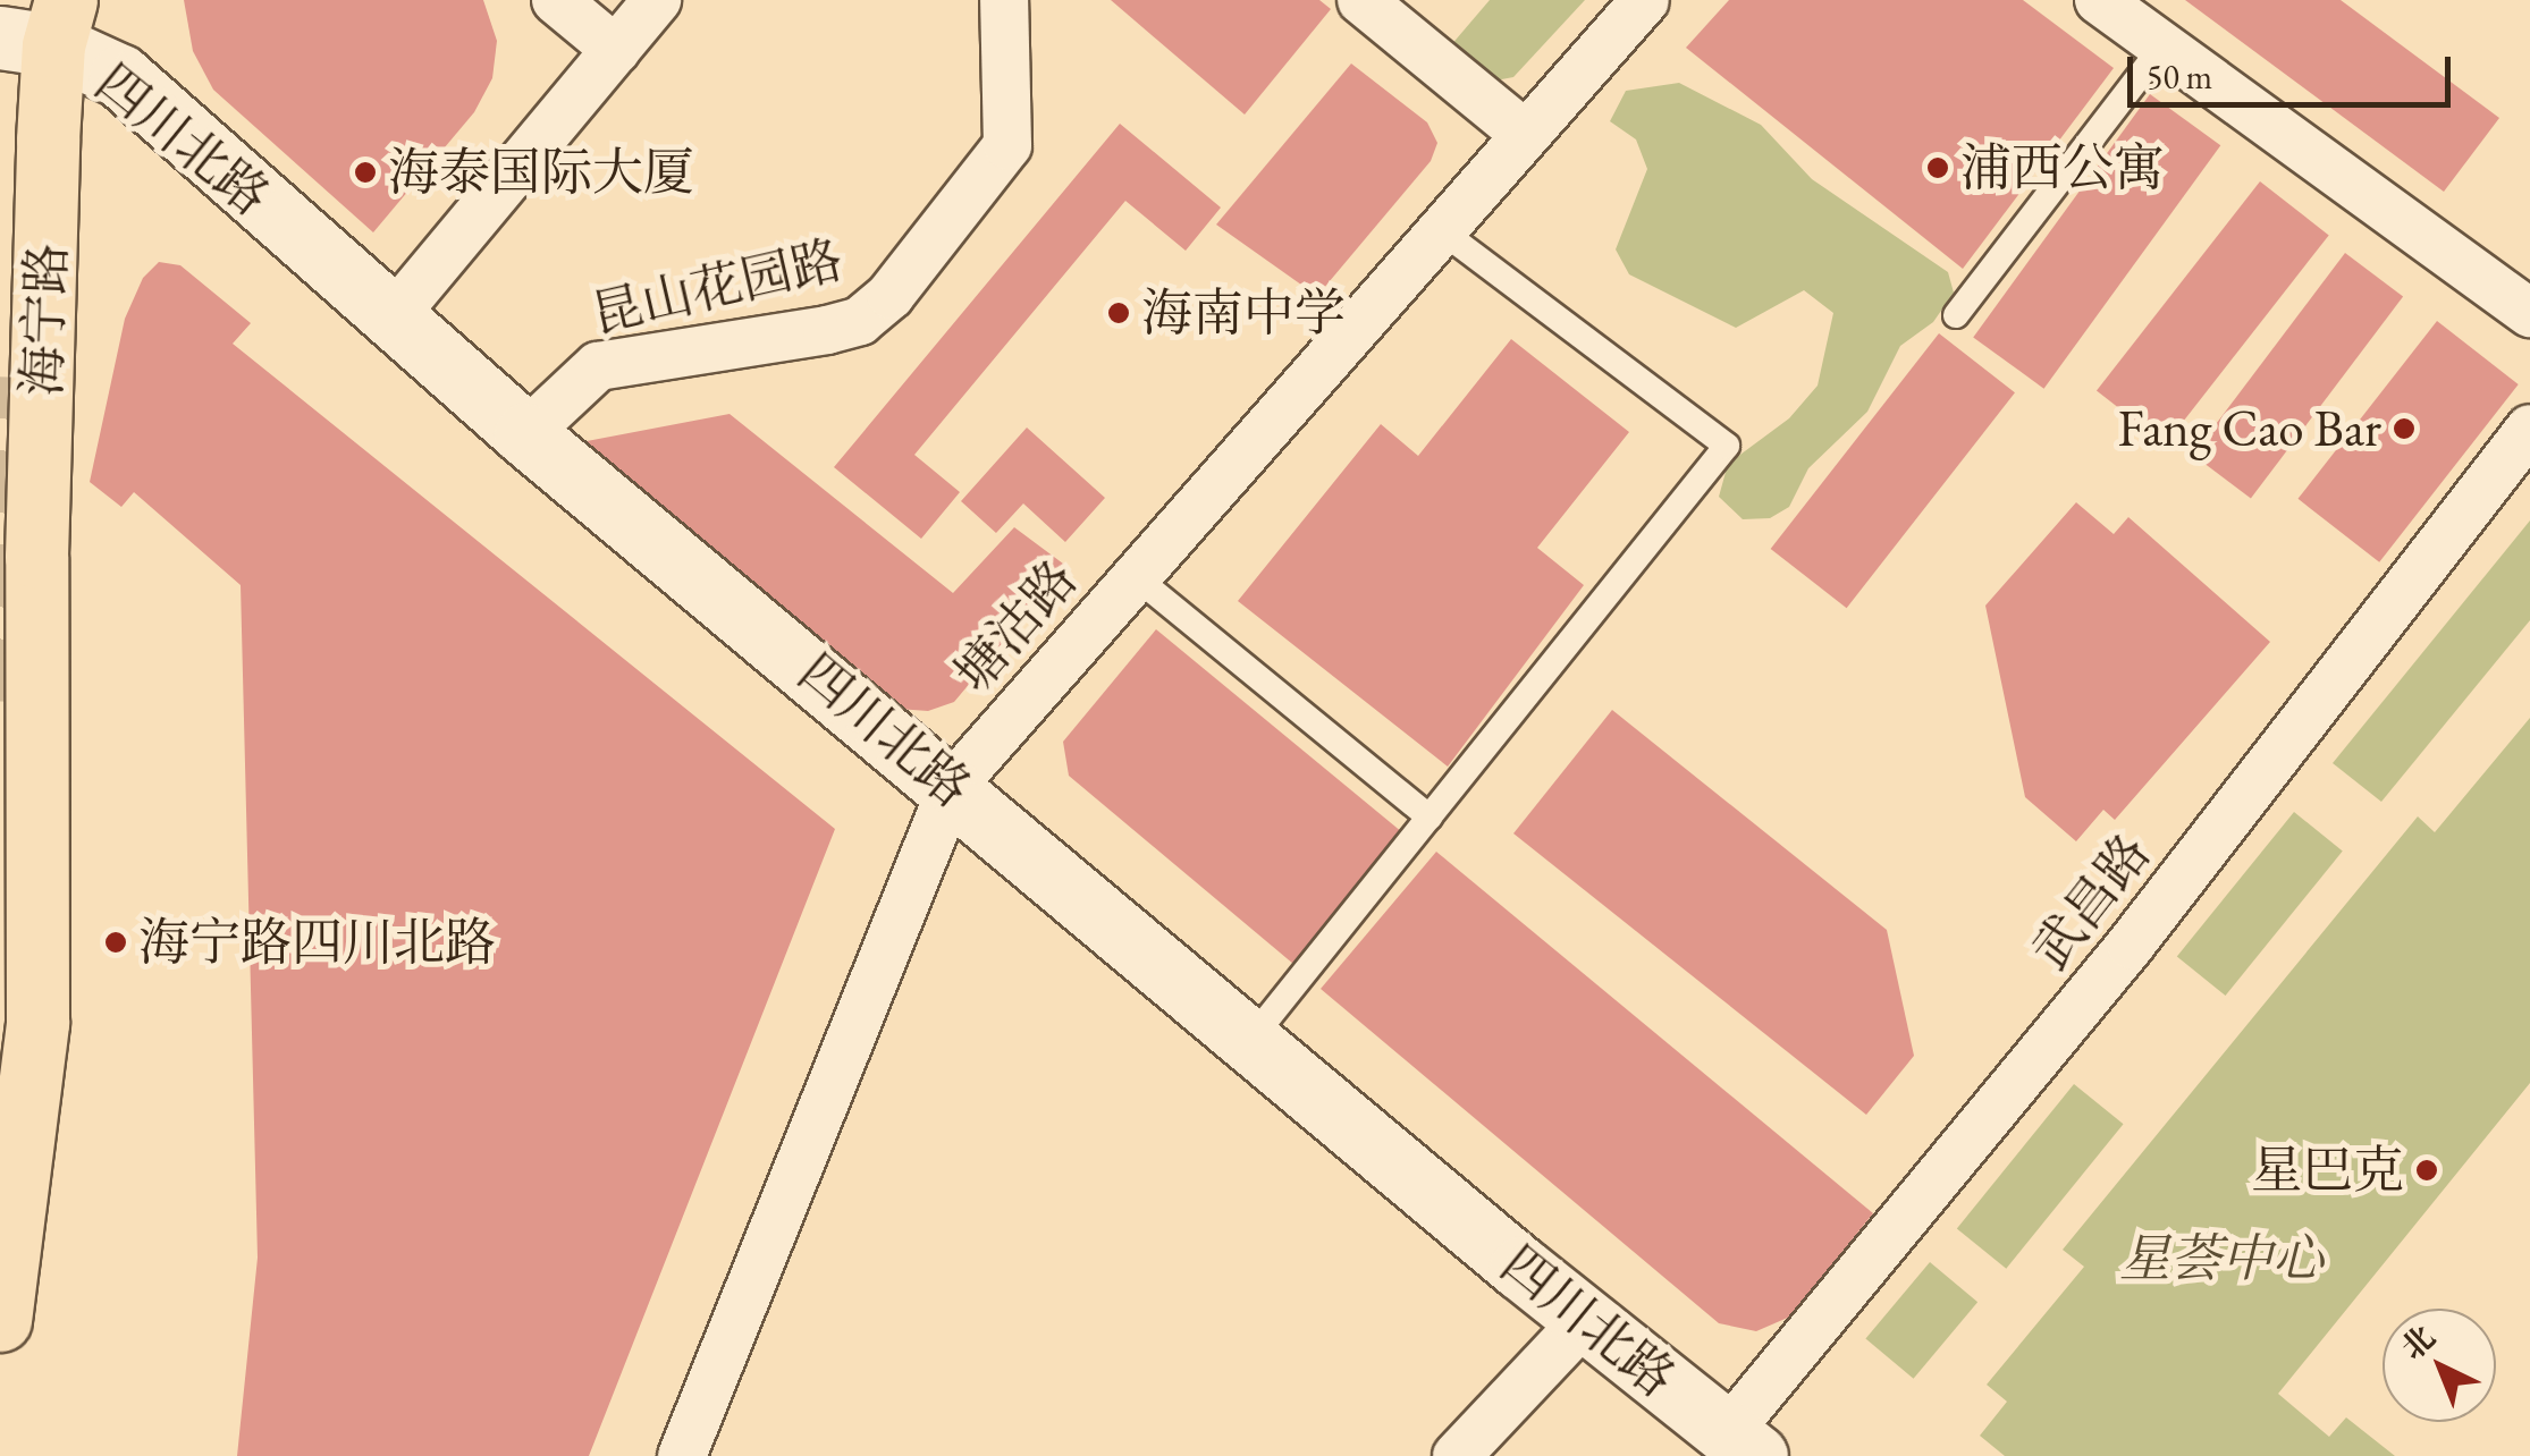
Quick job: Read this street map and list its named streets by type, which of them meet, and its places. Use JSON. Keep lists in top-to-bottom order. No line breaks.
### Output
{"streets":{"main road":["四川北路","海宁路"],"street":["昆山花园路","塘沽路","武昌路"]},"crossings":[["四川北路","昆山花园路"],["四川北路","海宁路"],["四川北路","塘沽路"],["四川北路","武昌路"]],"parks":["星荟中心"],"places":["浦西公寓","海泰国际大厦","海南中学","Fang Cao Bar","海宁路四川北路","星巴克"],"scale_bar":"50 m","north":"top left"}
